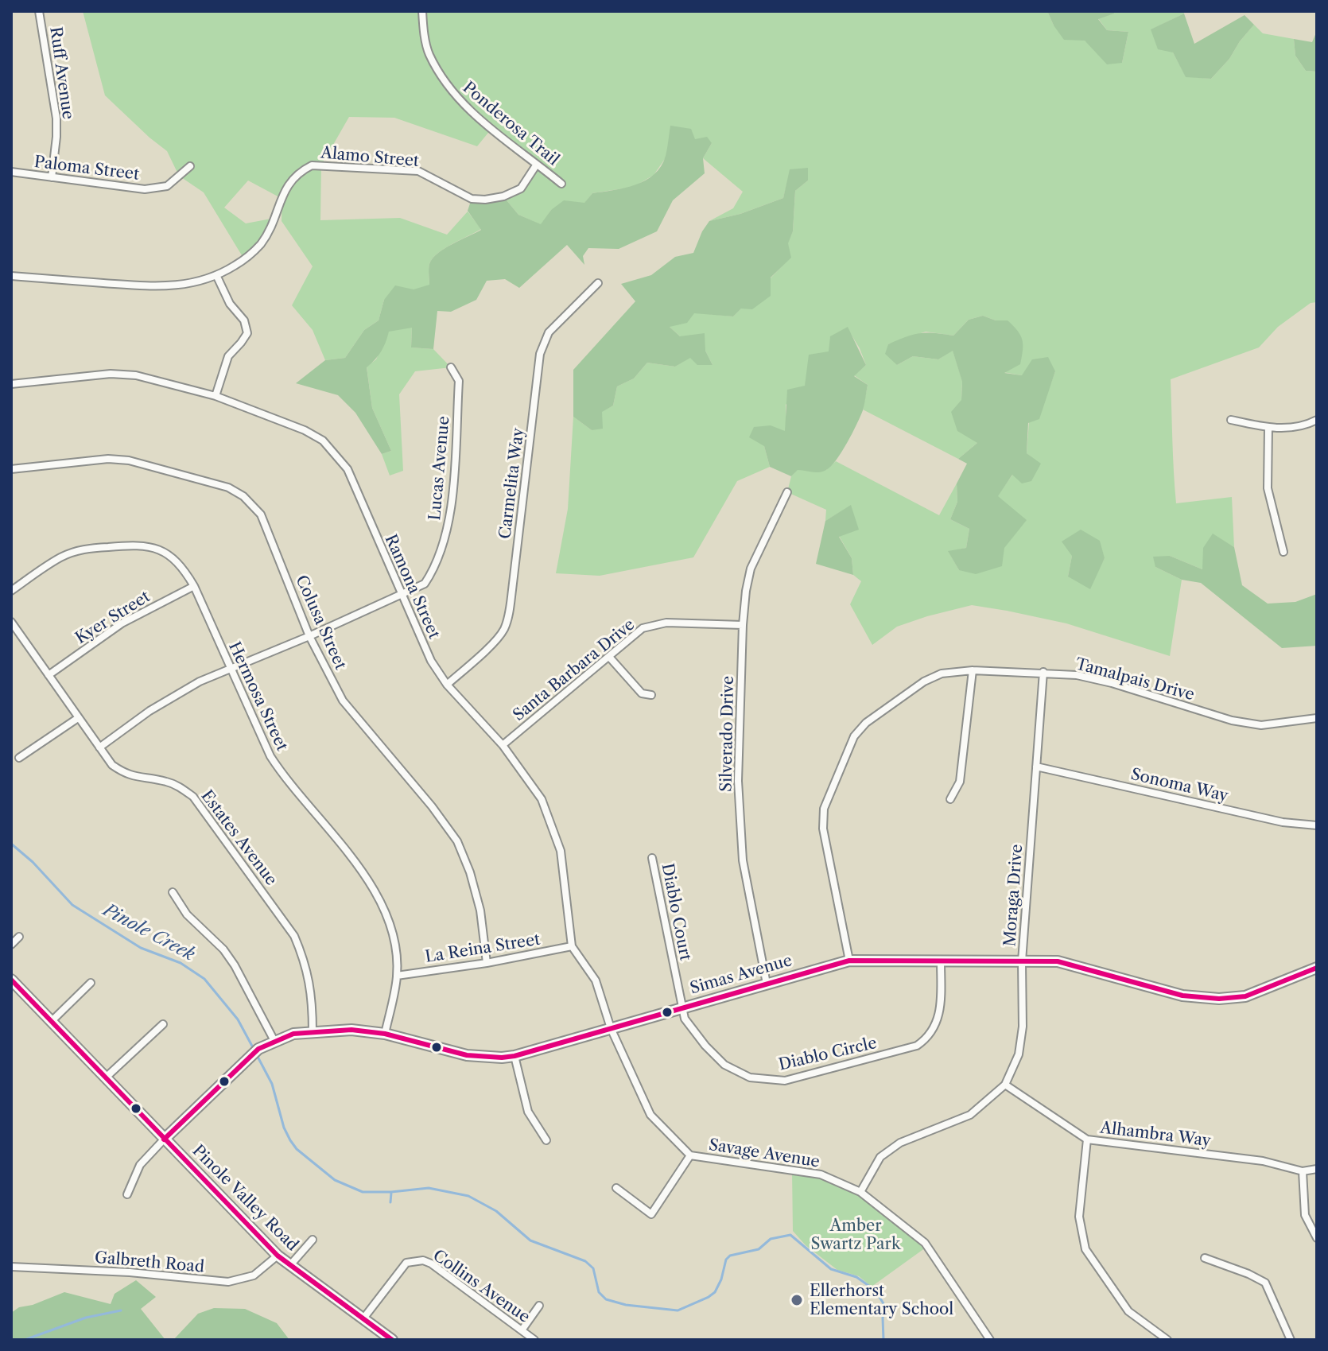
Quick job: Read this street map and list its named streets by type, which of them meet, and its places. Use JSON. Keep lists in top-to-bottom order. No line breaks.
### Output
{"streets":{"street":["Ruff Avenue","Ponderosa Trail","Alamo Street","Paloma Street","Lucas Avenue","Carmelita Way","Ramona Street","Kyer Street","Colusa Street","Santa Barbara Drive","Tamalpais Drive","Hermosa Street","Silverado Drive","Sonoma Way","Estates Avenue","Moraga Drive","Diablo Court","La Reina Street","Simas Avenue","Diablo Circle","Alhambra Way","Savage Avenue","Pinole Valley Road","Galbreth Road","Collins Avenue"]},"crossings":[["Ruff Avenue","Paloma Street"],["Ponderosa Trail","Alamo Street"],["Lucas Avenue","Ramona Street"],["Lucas Avenue","Colusa Street"],["Lucas Avenue","Hermosa Street"],["Lucas Avenue","Estates Avenue"],["Carmelita Way","Ramona Street"],["Ramona Street","Santa Barbara Drive"],["Ramona Street","La Reina Street"],["Ramona Street","Simas Avenue"],["Ramona Street","Savage Avenue"],["Kyer Street","Hermosa Street"],["Kyer Street","Estates Avenue"],["Colusa Street","La Reina Street"],["Santa Barbara Drive","Silverado Drive"],["Tamalpais Drive","Moraga Drive"],["Tamalpais Drive","Simas Avenue"],["Hermosa Street","La Reina Street"],["Hermosa Street","Simas Avenue"],["Silverado Drive","Simas Avenue"],["Sonoma Way","Moraga Drive"],["Estates Avenue","Simas Avenue"],["Moraga Drive","Simas Avenue"],["Moraga Drive","Alhambra Way"],["Moraga Drive","Savage Avenue"],["Diablo Court","Simas Avenue"],["Diablo Court","Diablo Circle"],["Simas Avenue","Diablo Circle"],["Simas Avenue","Savage Avenue"],["Simas Avenue","Pinole Valley Road"],["Pinole Valley Road","Galbreth Road"],["Pinole Valley Road","Collins Avenue"]],"water":["Pinole Creek"],"parks":["Amber Swartz Park"],"places":["Ellerhorst Elementary School"]}
